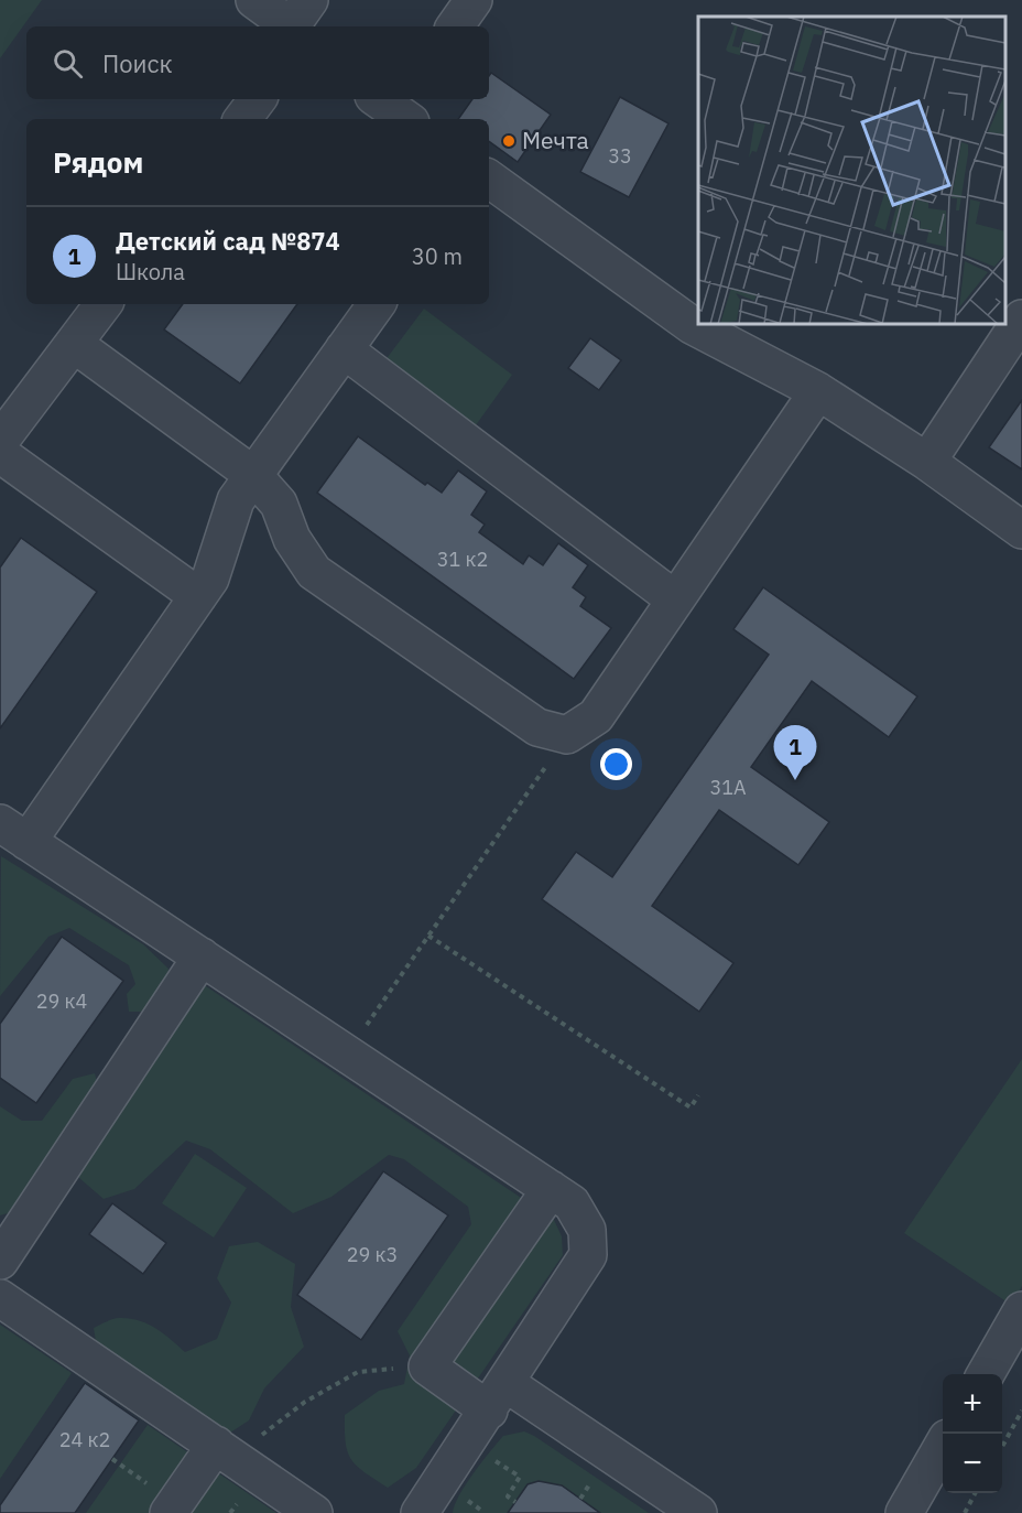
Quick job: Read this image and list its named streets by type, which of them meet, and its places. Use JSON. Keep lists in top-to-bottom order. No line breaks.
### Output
{"places":["Мечта"],"house_numbers":["33","31 к2","31А","29 к4","29 к3","24 к2"],"page":{"search":"Поиск","heading":"Рядом","list":[{"mark":"1","name":"Детский сад №874","note":"Школа","value":"30 m"}],"pins":"1","map_buttons":["+","−"]}}
